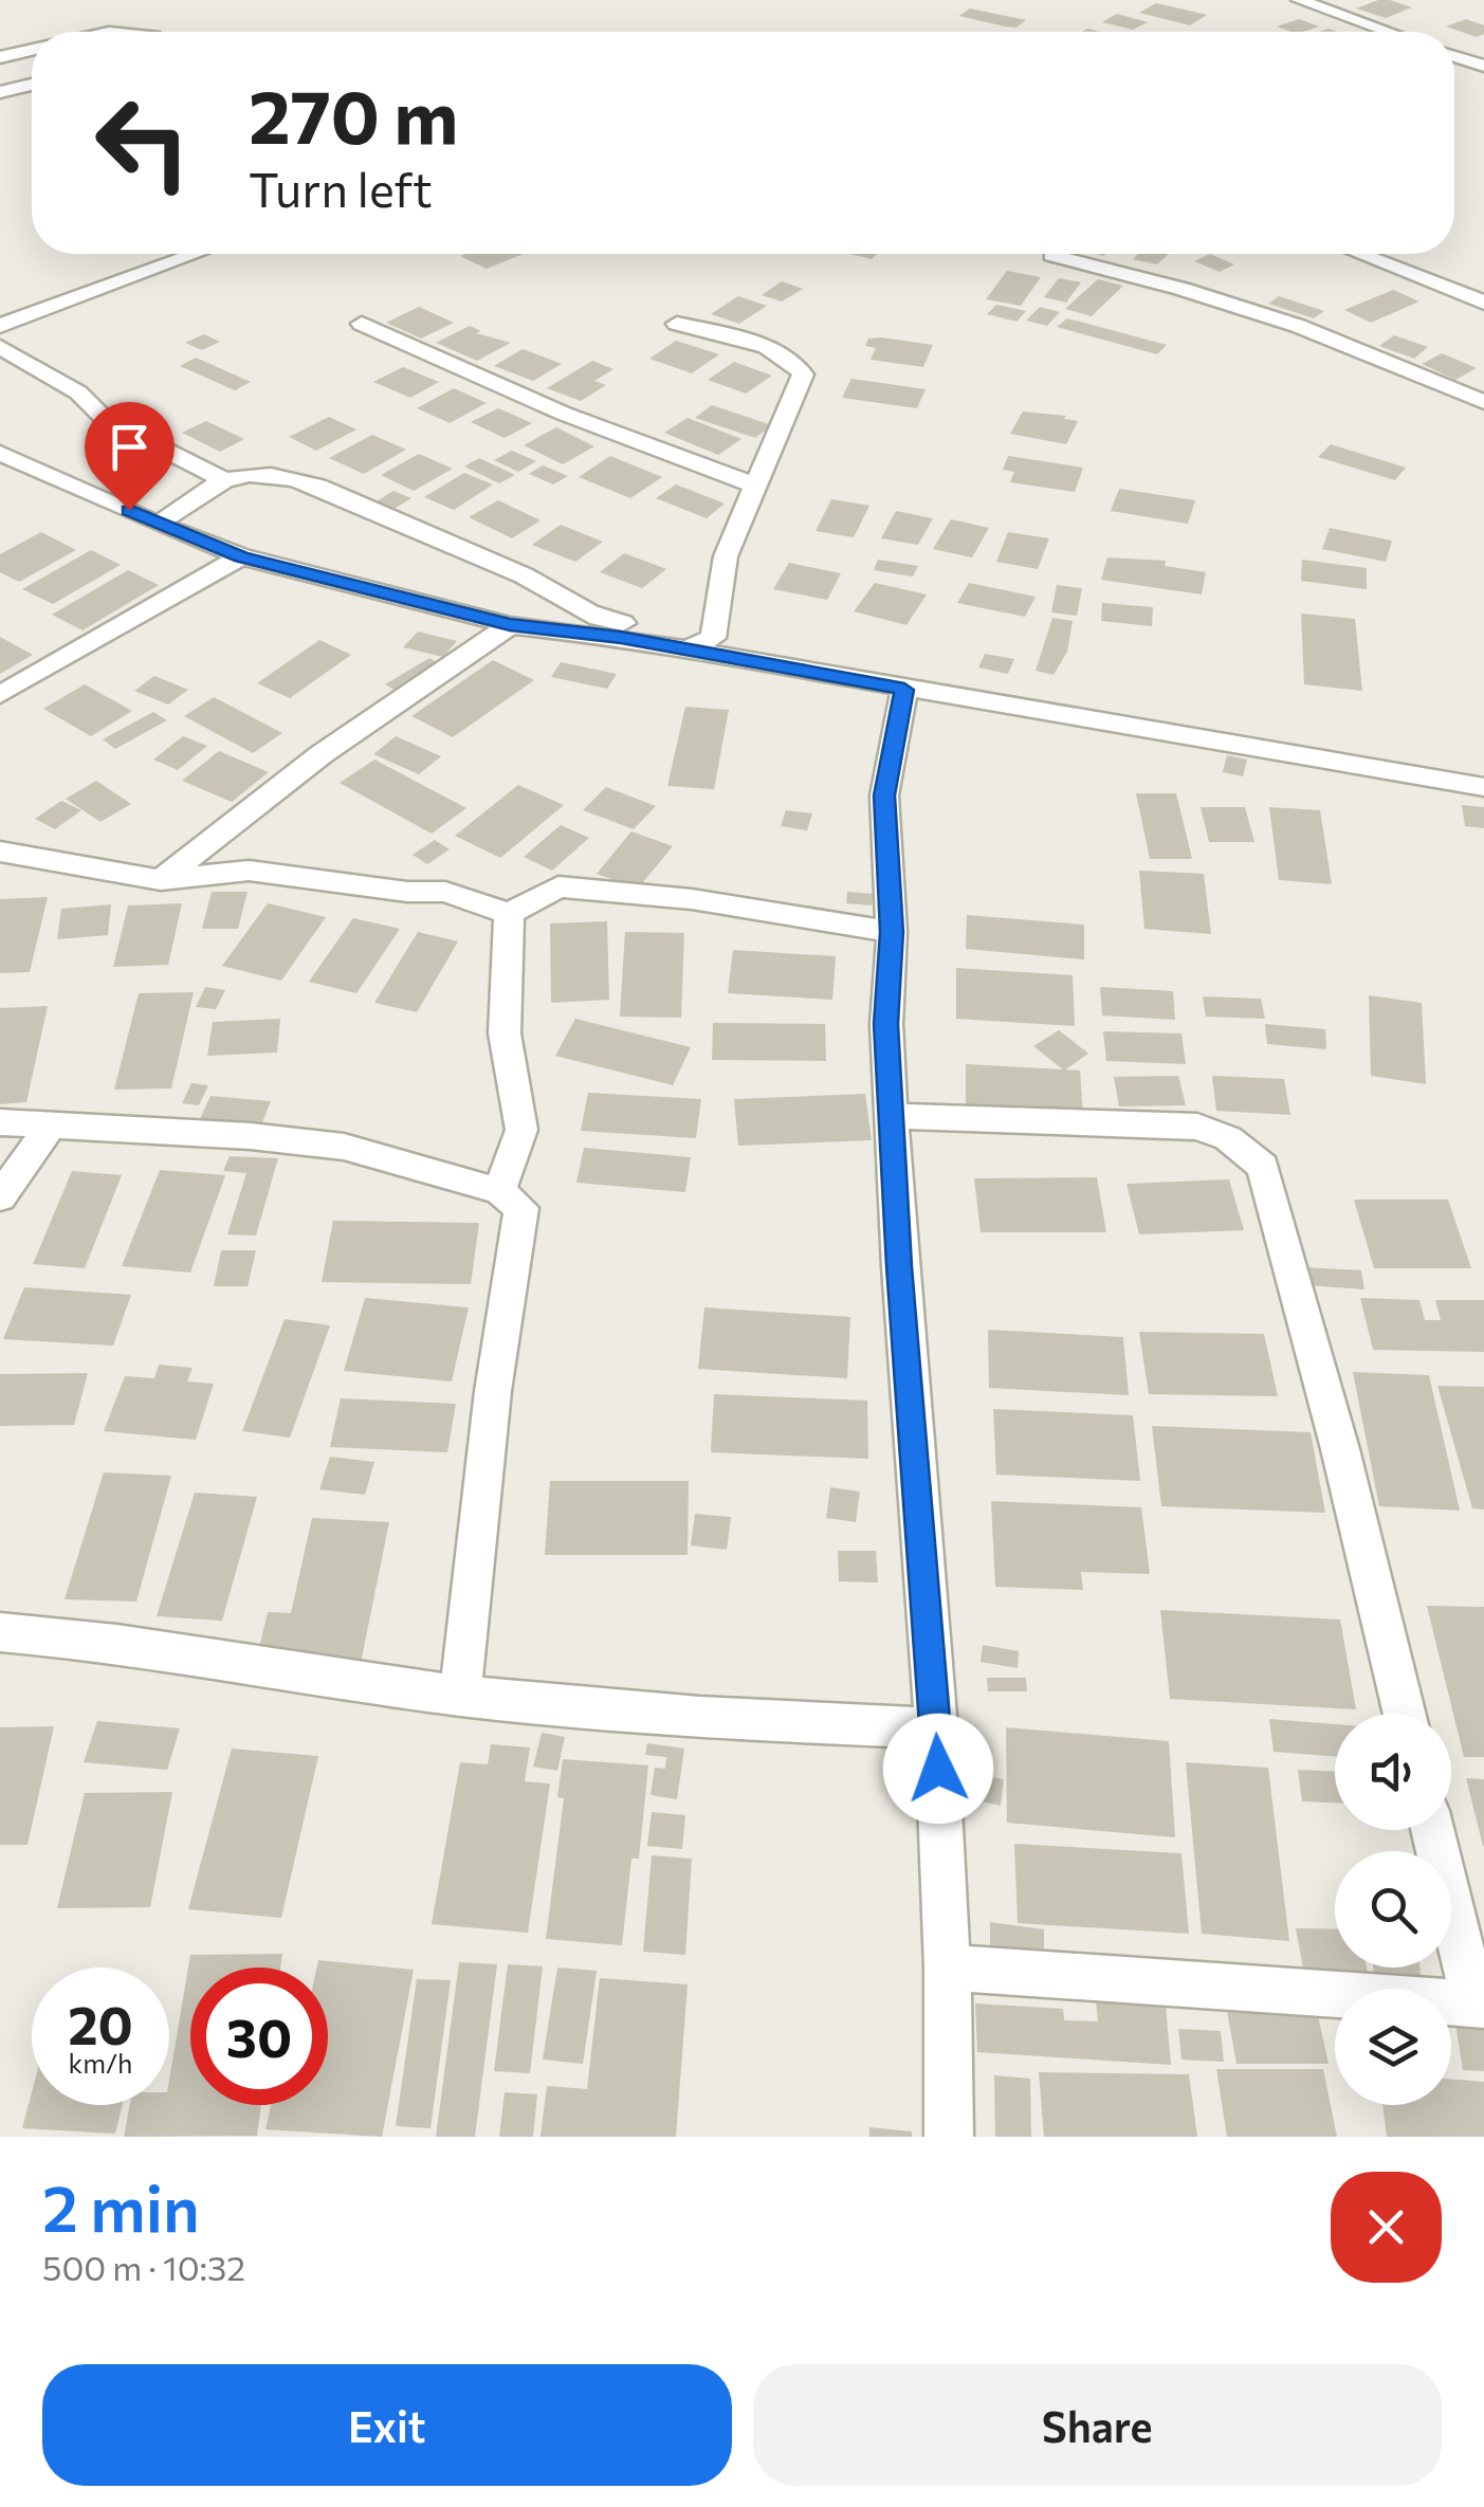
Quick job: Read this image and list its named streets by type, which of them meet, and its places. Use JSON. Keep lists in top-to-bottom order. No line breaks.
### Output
{"page":{"turn":["270 m","Turn left"],"speed":"20 km/h","limit":"30","heading":["2 min","500 m · 10:32"],"buttons":["Exit","Share"]}}
